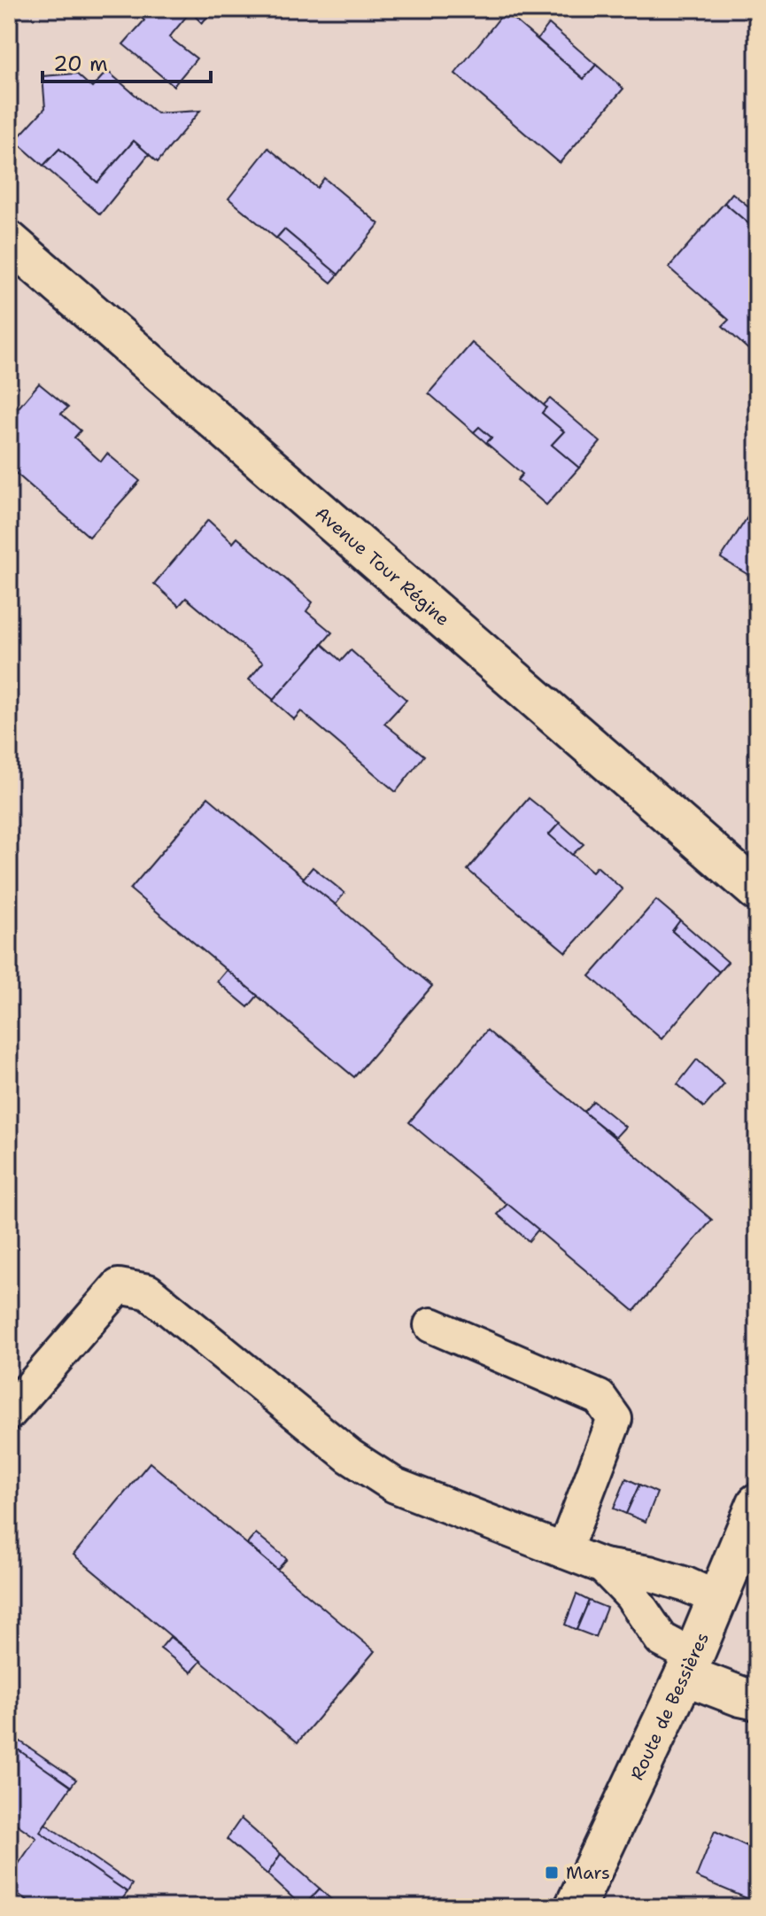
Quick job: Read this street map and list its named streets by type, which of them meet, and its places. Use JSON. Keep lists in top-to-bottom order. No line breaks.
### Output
{"streets":{"street":["Avenue Tour Régine","Route de Bessières"]},"places":{"transit":["Mars"]},"scale_bar":"20 m"}
